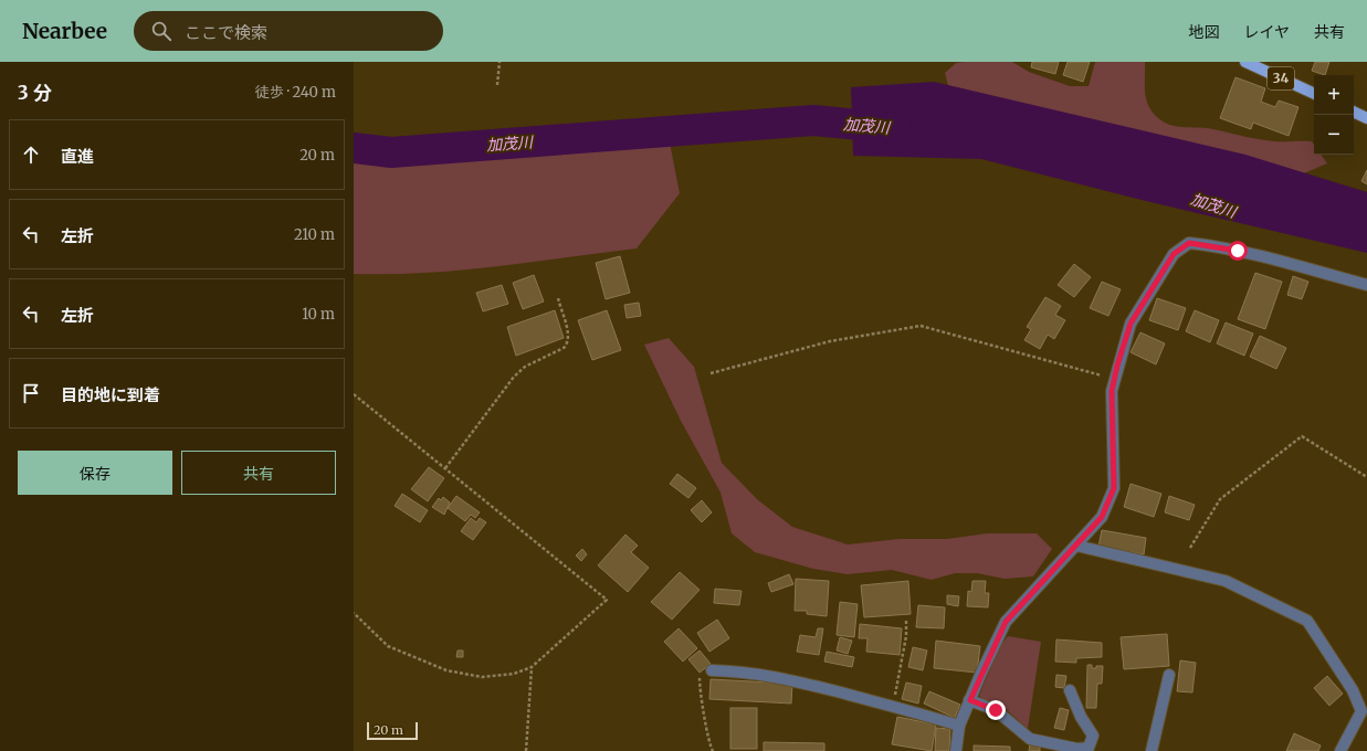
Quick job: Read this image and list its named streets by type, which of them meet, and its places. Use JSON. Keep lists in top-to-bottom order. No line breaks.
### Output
{"streets":{"main road":["34"]},"water":["加茂川"],"scale_bar":"20 m","page":{"header":"Nearbee","search":"ここで検索","nav":["地図","レイヤ","共有"],"heading":["3 分","徒歩 · 240 m"],"map_buttons":["+","−"],"list":[["直進","20 m"],["左折","210 m"],["左折","10 m"],"目的地に到着"],"buttons":["保存","共有"],"scale":"20 m"}}
